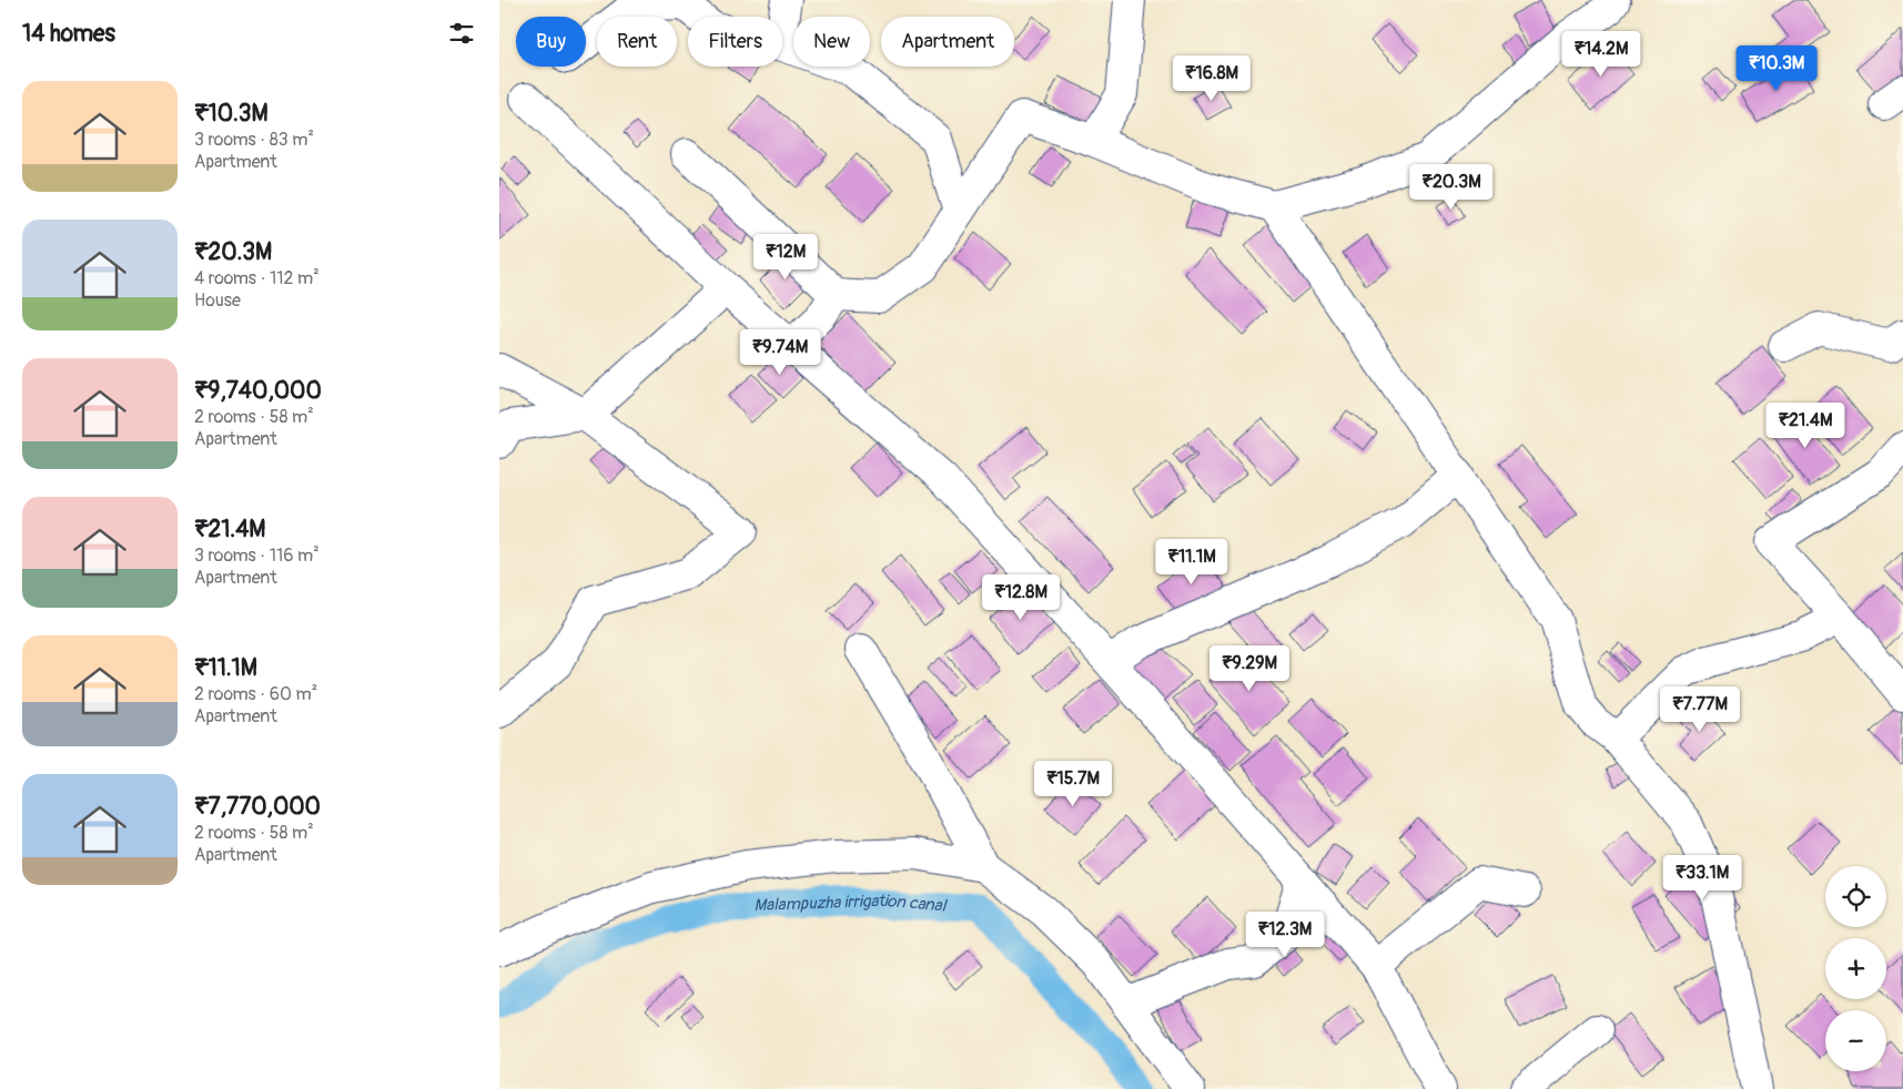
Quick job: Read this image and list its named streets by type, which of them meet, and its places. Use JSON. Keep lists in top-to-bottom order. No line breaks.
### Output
{"water":["Malampuzha irrigation canal"],"page":{"heading":"14 homes","chip":["Buy","Rent","Filters","New","Apartment"],"price":["₹14.2M","₹10.3M","₹16.8M","₹20.3M","₹12M","₹9.74M","₹21.4M","₹11.1M","₹12.8M","₹9.29M","₹7.77M","₹15.7M","₹33.1M","₹12.3M"],"list":[{"name":"₹10.3M","note":"3 rooms · 83 m² · Apartment"},{"name":"₹20.3M","note":"4 rooms · 112 m² · House"},{"name":"₹9,740,000","note":"2 rooms · 58 m² · Apartment"},{"name":"₹21.4M","note":"3 rooms · 116 m² · Apartment"},{"name":"₹11.1M","note":"2 rooms · 60 m² · Apartment"},{"name":"₹7,770,000","note":"2 rooms · 58 m² · Apartment"}],"map_buttons":["+","−"]}}
